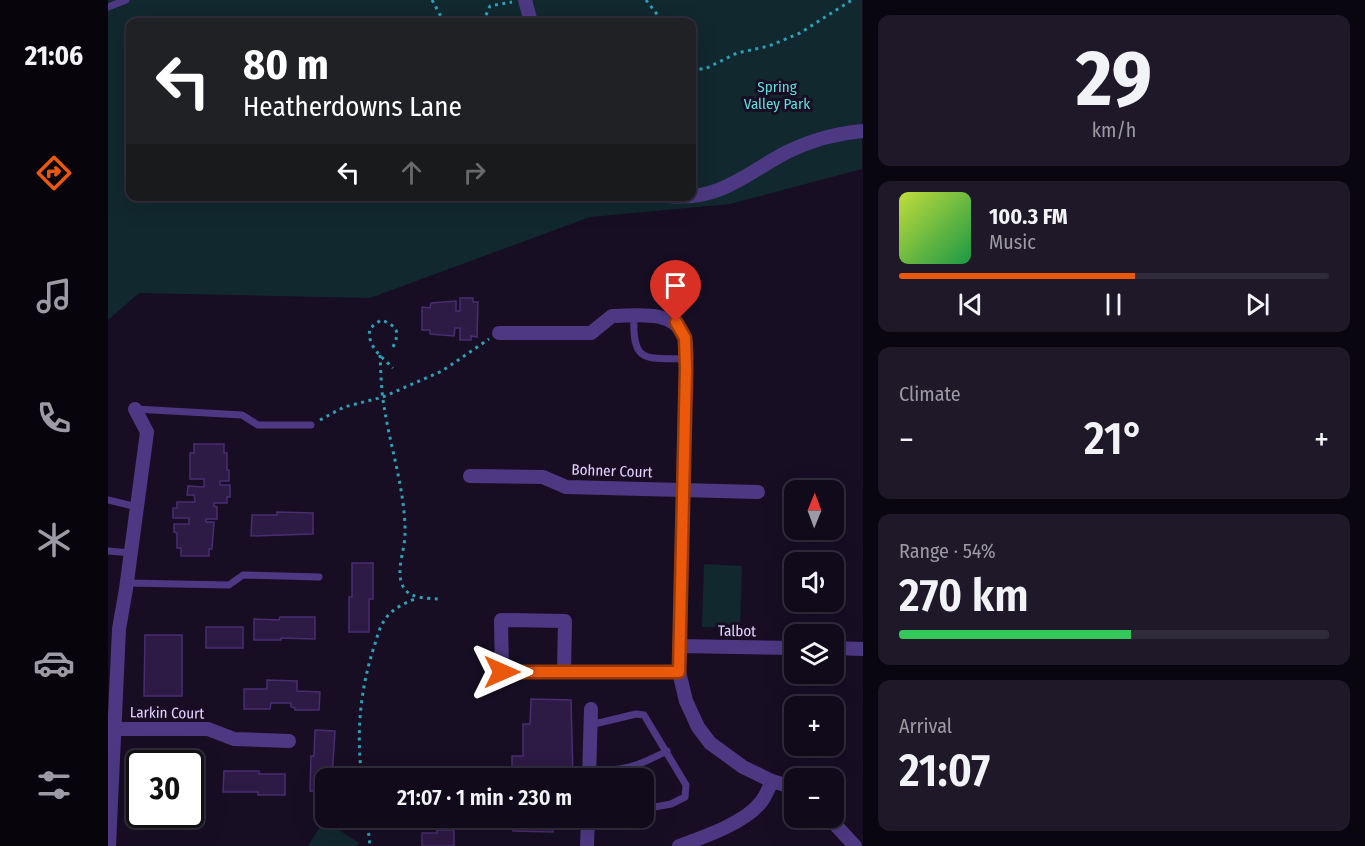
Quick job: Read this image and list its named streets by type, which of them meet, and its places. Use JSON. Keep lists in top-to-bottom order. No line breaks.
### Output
{"streets":{"street":["Bohner Court","Talbot","Larkin Court"]},"parks":["Spring Valley Park"],"north":"top","page":{"tabs":"21:06","tile":[["29","km/h"],"Climate",["Range · 54%","270 km"],["Arrival","21:07"]],"turn":["80 m","Heatherdowns Lane"],"song":["100.3 FM","Music"],"heat":["−","21°","+"],"map_buttons":["+","−"],"limit":"30","trip":"21:07 · 1 min · 230 m"}}
